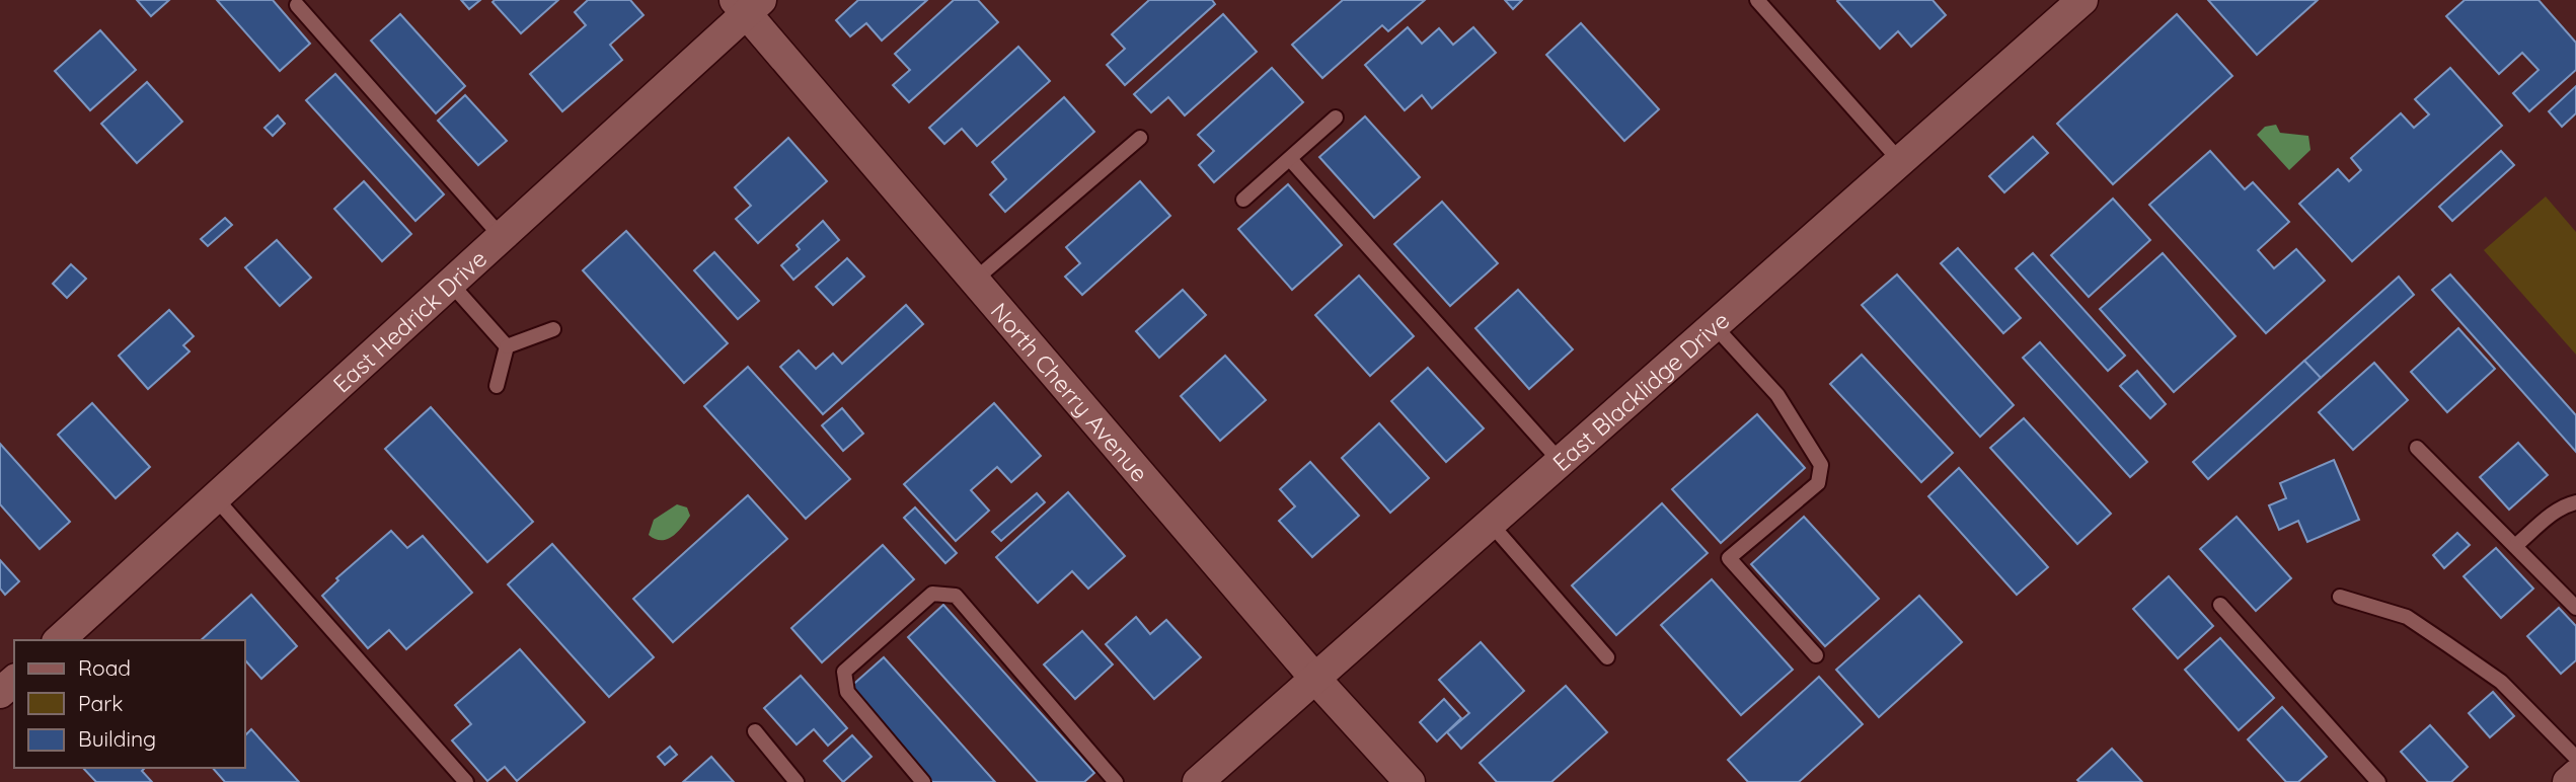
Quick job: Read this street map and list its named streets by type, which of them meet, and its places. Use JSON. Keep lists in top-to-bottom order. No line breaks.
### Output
{"streets":{"street":["East Hedrick Drive","East Blacklidge Drive","North Cherry Avenue"]},"crossings":[["East Hedrick Drive","North Cherry Avenue"],["East Blacklidge Drive","North Cherry Avenue"]],"legend":["Road","Park","Building"]}
